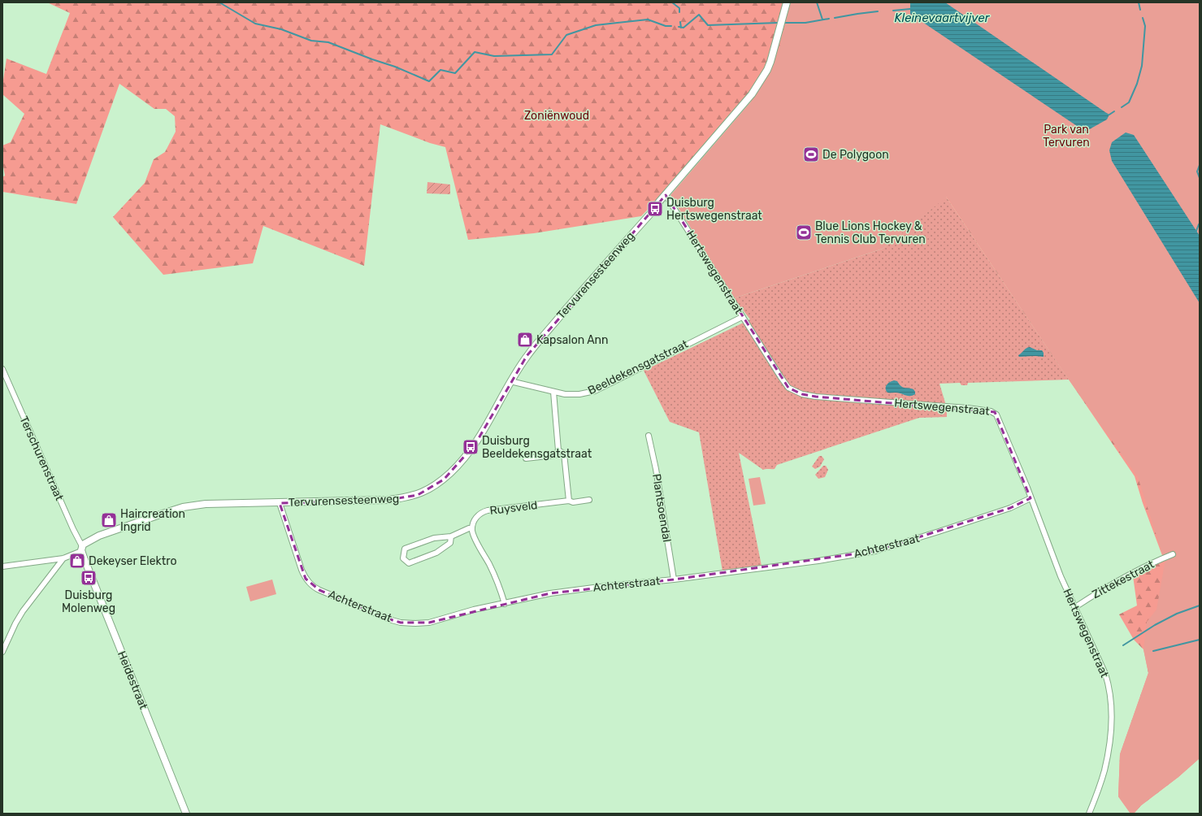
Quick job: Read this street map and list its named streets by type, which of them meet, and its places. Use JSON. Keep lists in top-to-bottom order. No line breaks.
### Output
{"streets":{"street":["Hertswegenstraat","Tervurensesteenweg","Beeldekensgatstraat","Terschurenstraat","Ruysveld","Plantsoendal","Achterstraat","Zittekestraat","Heidestraat"]},"crossings":[["Hertswegenstraat","Tervurensesteenweg"],["Hertswegenstraat","Beeldekensgatstraat"],["Hertswegenstraat","Achterstraat"],["Hertswegenstraat","Zittekestraat"],["Tervurensesteenweg","Beeldekensgatstraat"],["Tervurensesteenweg","Terschurenstraat"],["Tervurensesteenweg","Achterstraat"],["Tervurensesteenweg","Heidestraat"],["Terschurenstraat","Heidestraat"],["Plantsoendal","Achterstraat"]],"water":["Kleinevaartvijver"],"parks":["Zoniënwoud","Park van Tervuren"],"places":{"sports":["De Polygoon","Blue Lions Hockey & Tennis Club Tervuren"],"bus stop":["Duisburg Hertswegenstraat","Duisburg Beeldekensgatstraat","Duisburg Molenweg"],"shop":["Kapsalon Ann","Haircreation Ingrid","Dekeyser Elektro"]}}
